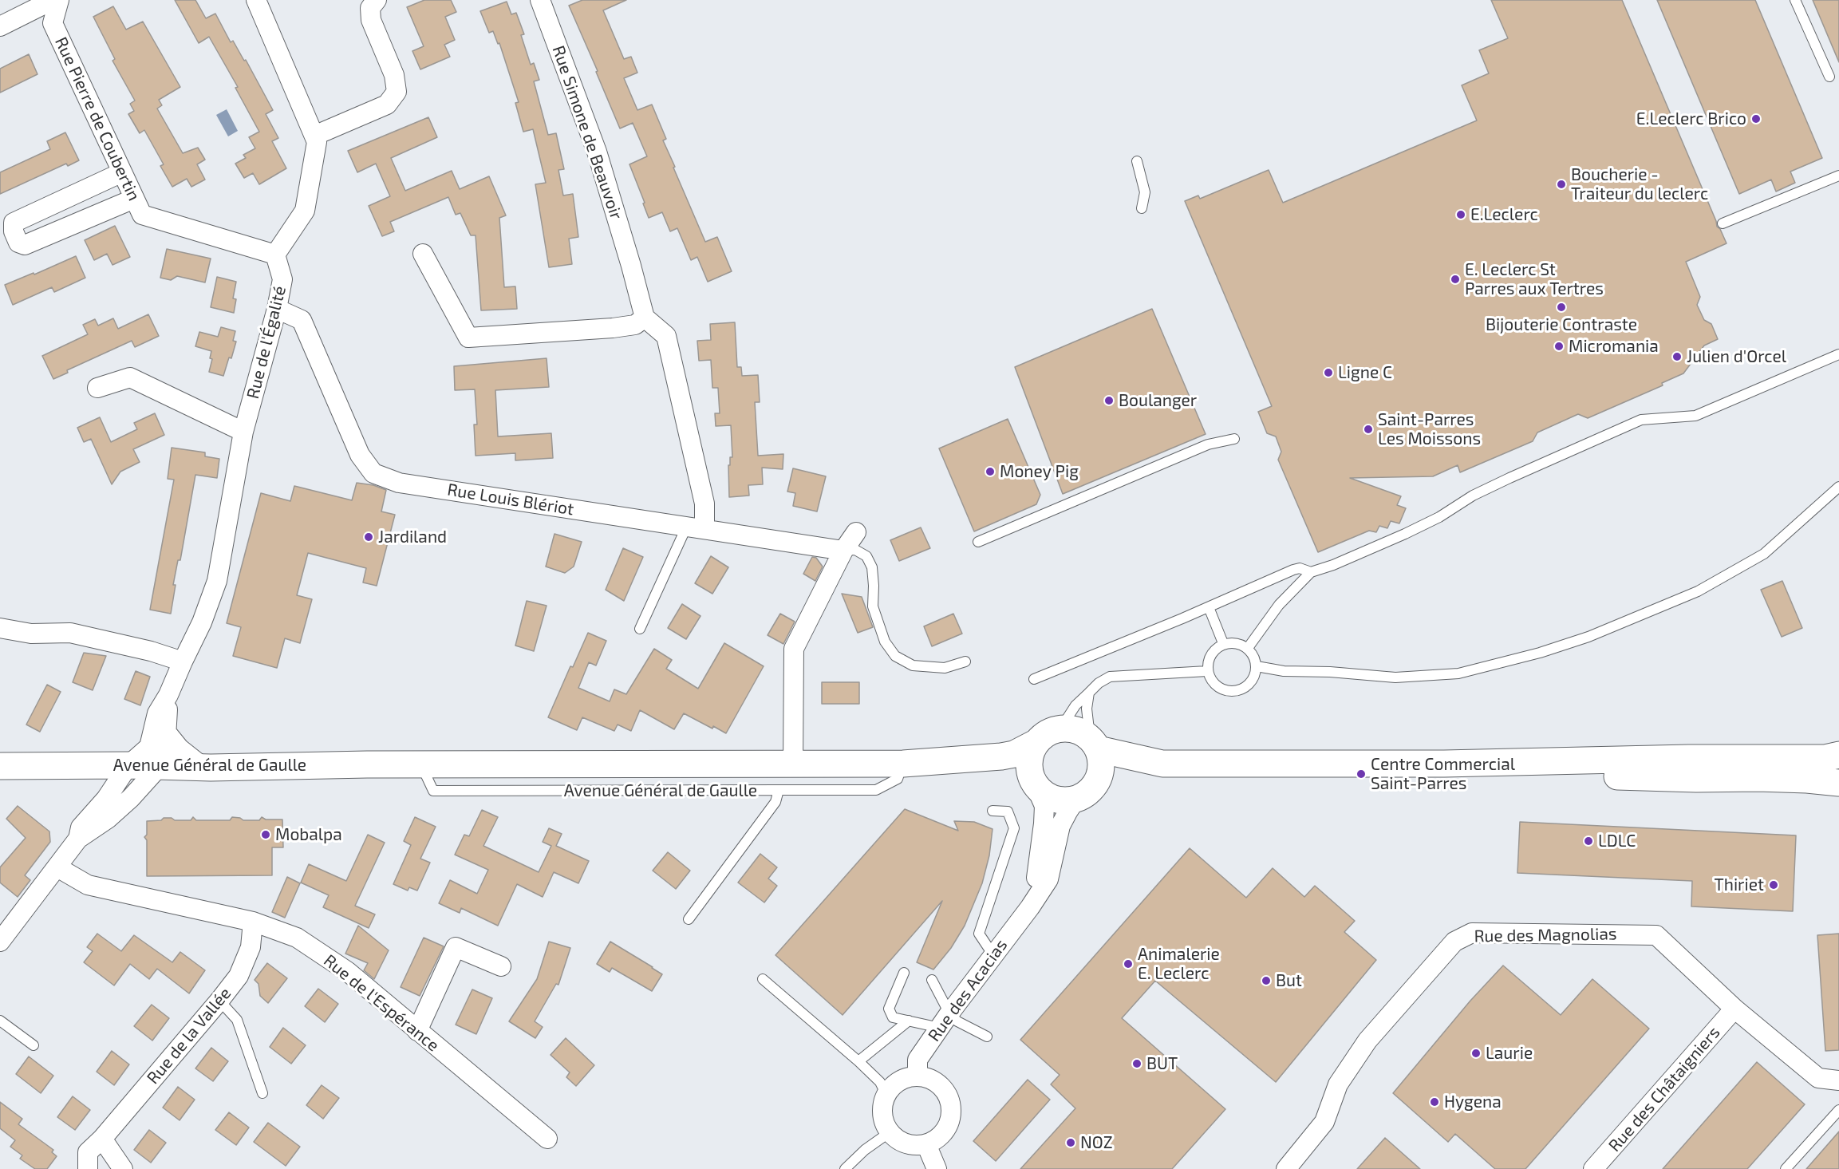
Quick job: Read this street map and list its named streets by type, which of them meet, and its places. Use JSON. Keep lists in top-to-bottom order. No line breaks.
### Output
{"streets":{"main road":["Avenue Général de Gaulle"],"street":["Rue Pierre de Coubertin","Rue Simone de Beauvoir","Rue de l'Égalité","Rue Louis Blériot","Rue des Magnolias","Rue des Acacias","Rue de l'Espérance","Rue de la Vallée","Rue des Châtaigniers"]},"crossings":[["Rue Pierre de Coubertin","Rue de l'Égalité"],["Rue de l'Égalité","Rue Louis Blériot"],["Rue de l'Égalité","Avenue Général de Gaulle"],["Avenue Général de Gaulle","Rue des Acacias"],["Rue des Magnolias","Rue des Châtaigniers"],["Rue de l'Espérance","Rue de la Vallée"]],"places":["E.Leclerc Brico","Boucherie - Traiteur du leclerc","E.Leclerc","E. Leclerc St Parres aux Tertres","Bijouterie Contraste","Micromania","Julien d'Orcel","Ligne C","Boulanger","Saint-Parres Les Moissons","Money Pig","Jardiland","Centre Commercial Saint-Parres","Mobalpa","LDLC","Thiriet","Animalerie E. Leclerc","But","Laurie","BUT","Hygena","NOZ"]}
